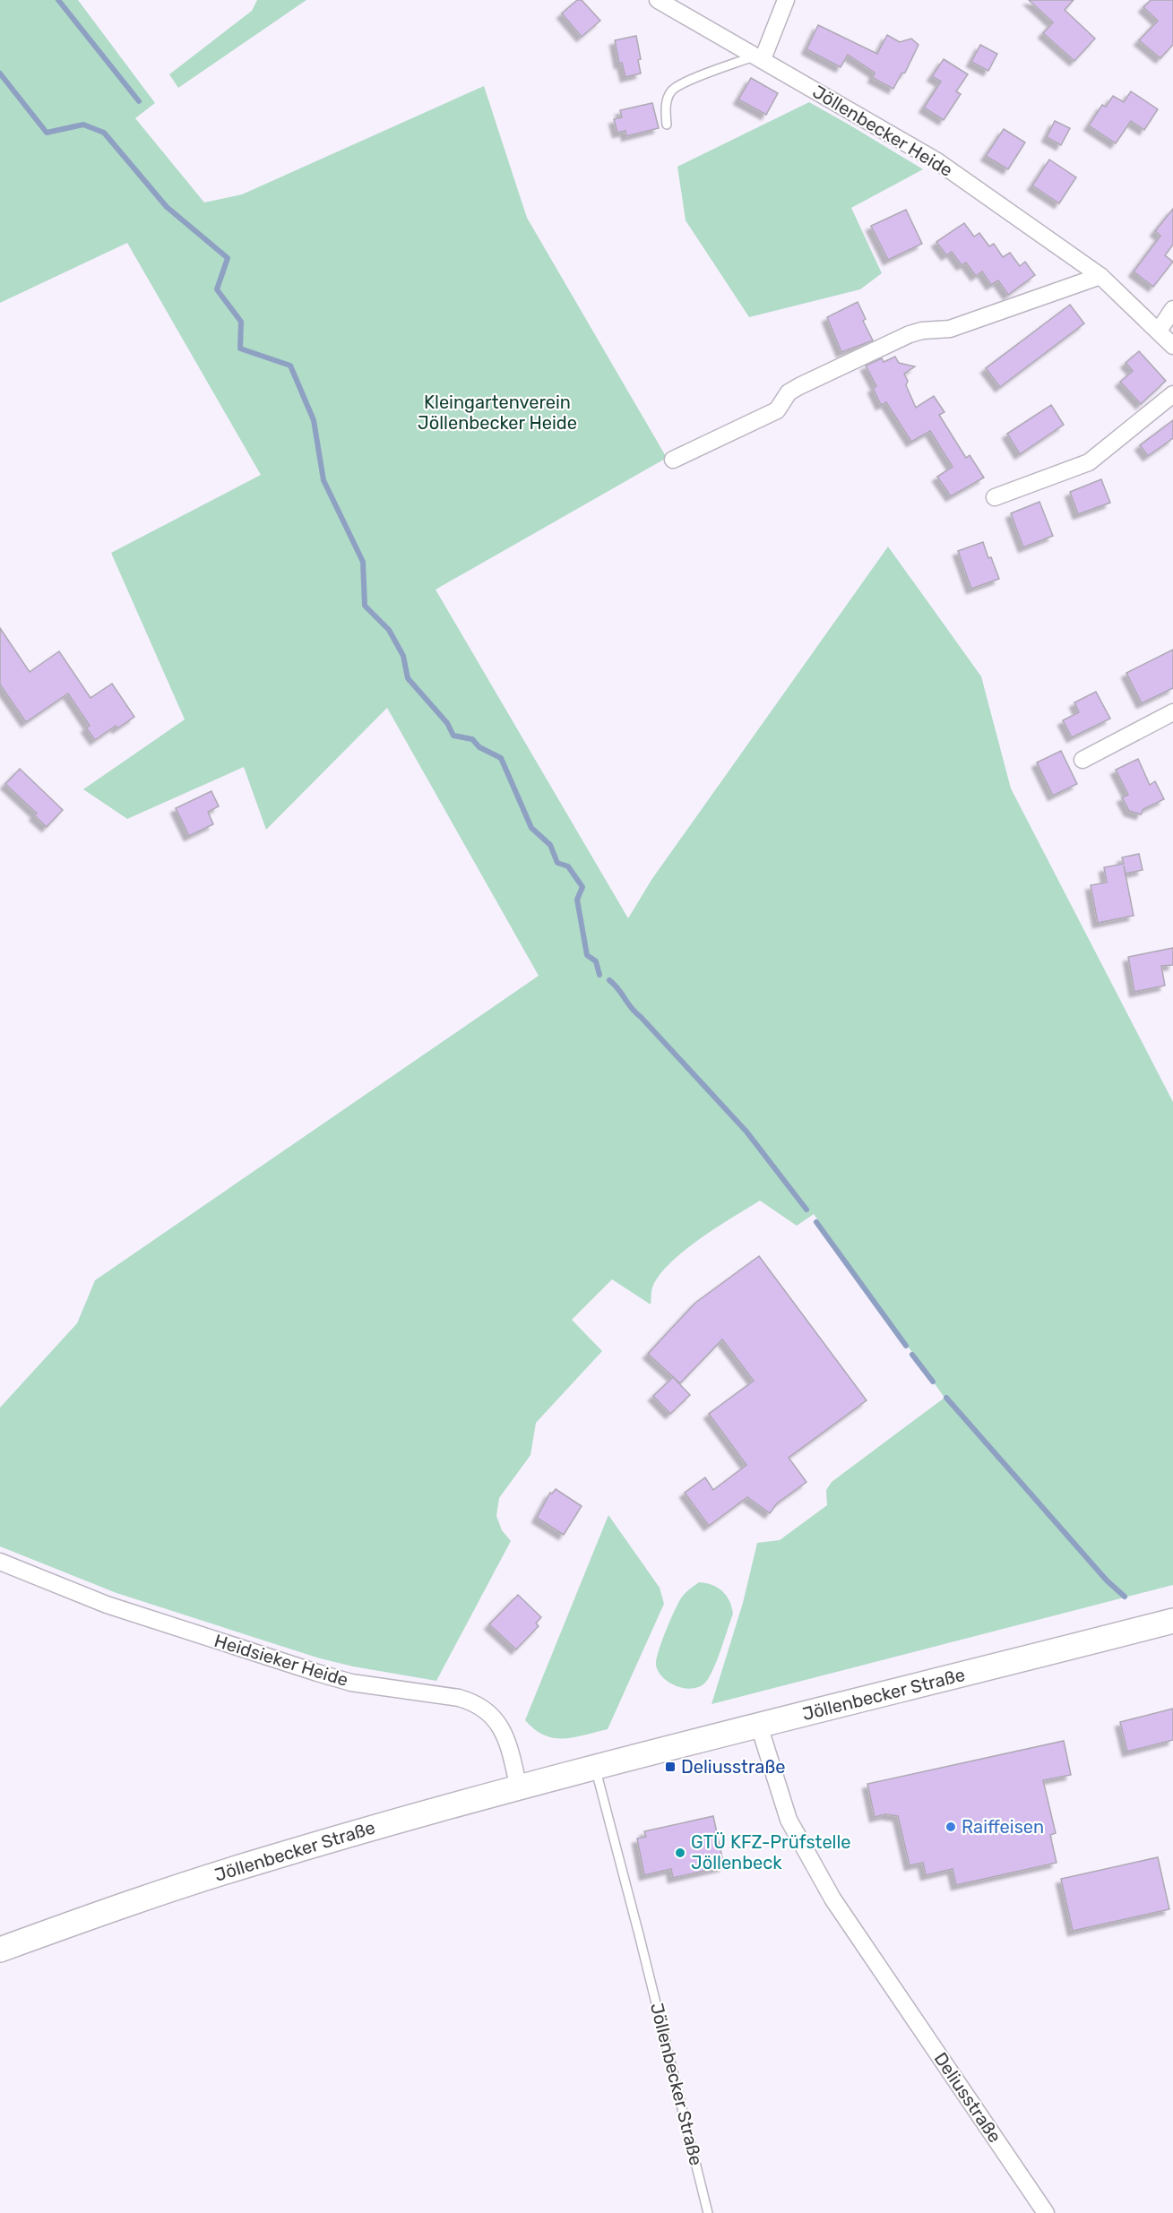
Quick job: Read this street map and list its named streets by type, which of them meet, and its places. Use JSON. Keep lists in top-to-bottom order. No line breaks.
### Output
{"streets":{"main road":["Jöllenbecker Straße"],"street":["Jöllenbecker Heide","Heidsieker Heide","Deliusstraße"]},"crossings":[["Heidsieker Heide","Jöllenbecker Straße"],["Jöllenbecker Straße","Deliusstraße"]],"parks":["Kleingartenverein Jöllenbecker Heide"],"places":{"transit":["Deliusstraße"],"other":["Raiffeisen","GTÜ KFZ-Prüfstelle Jöllenbeck"]}}
